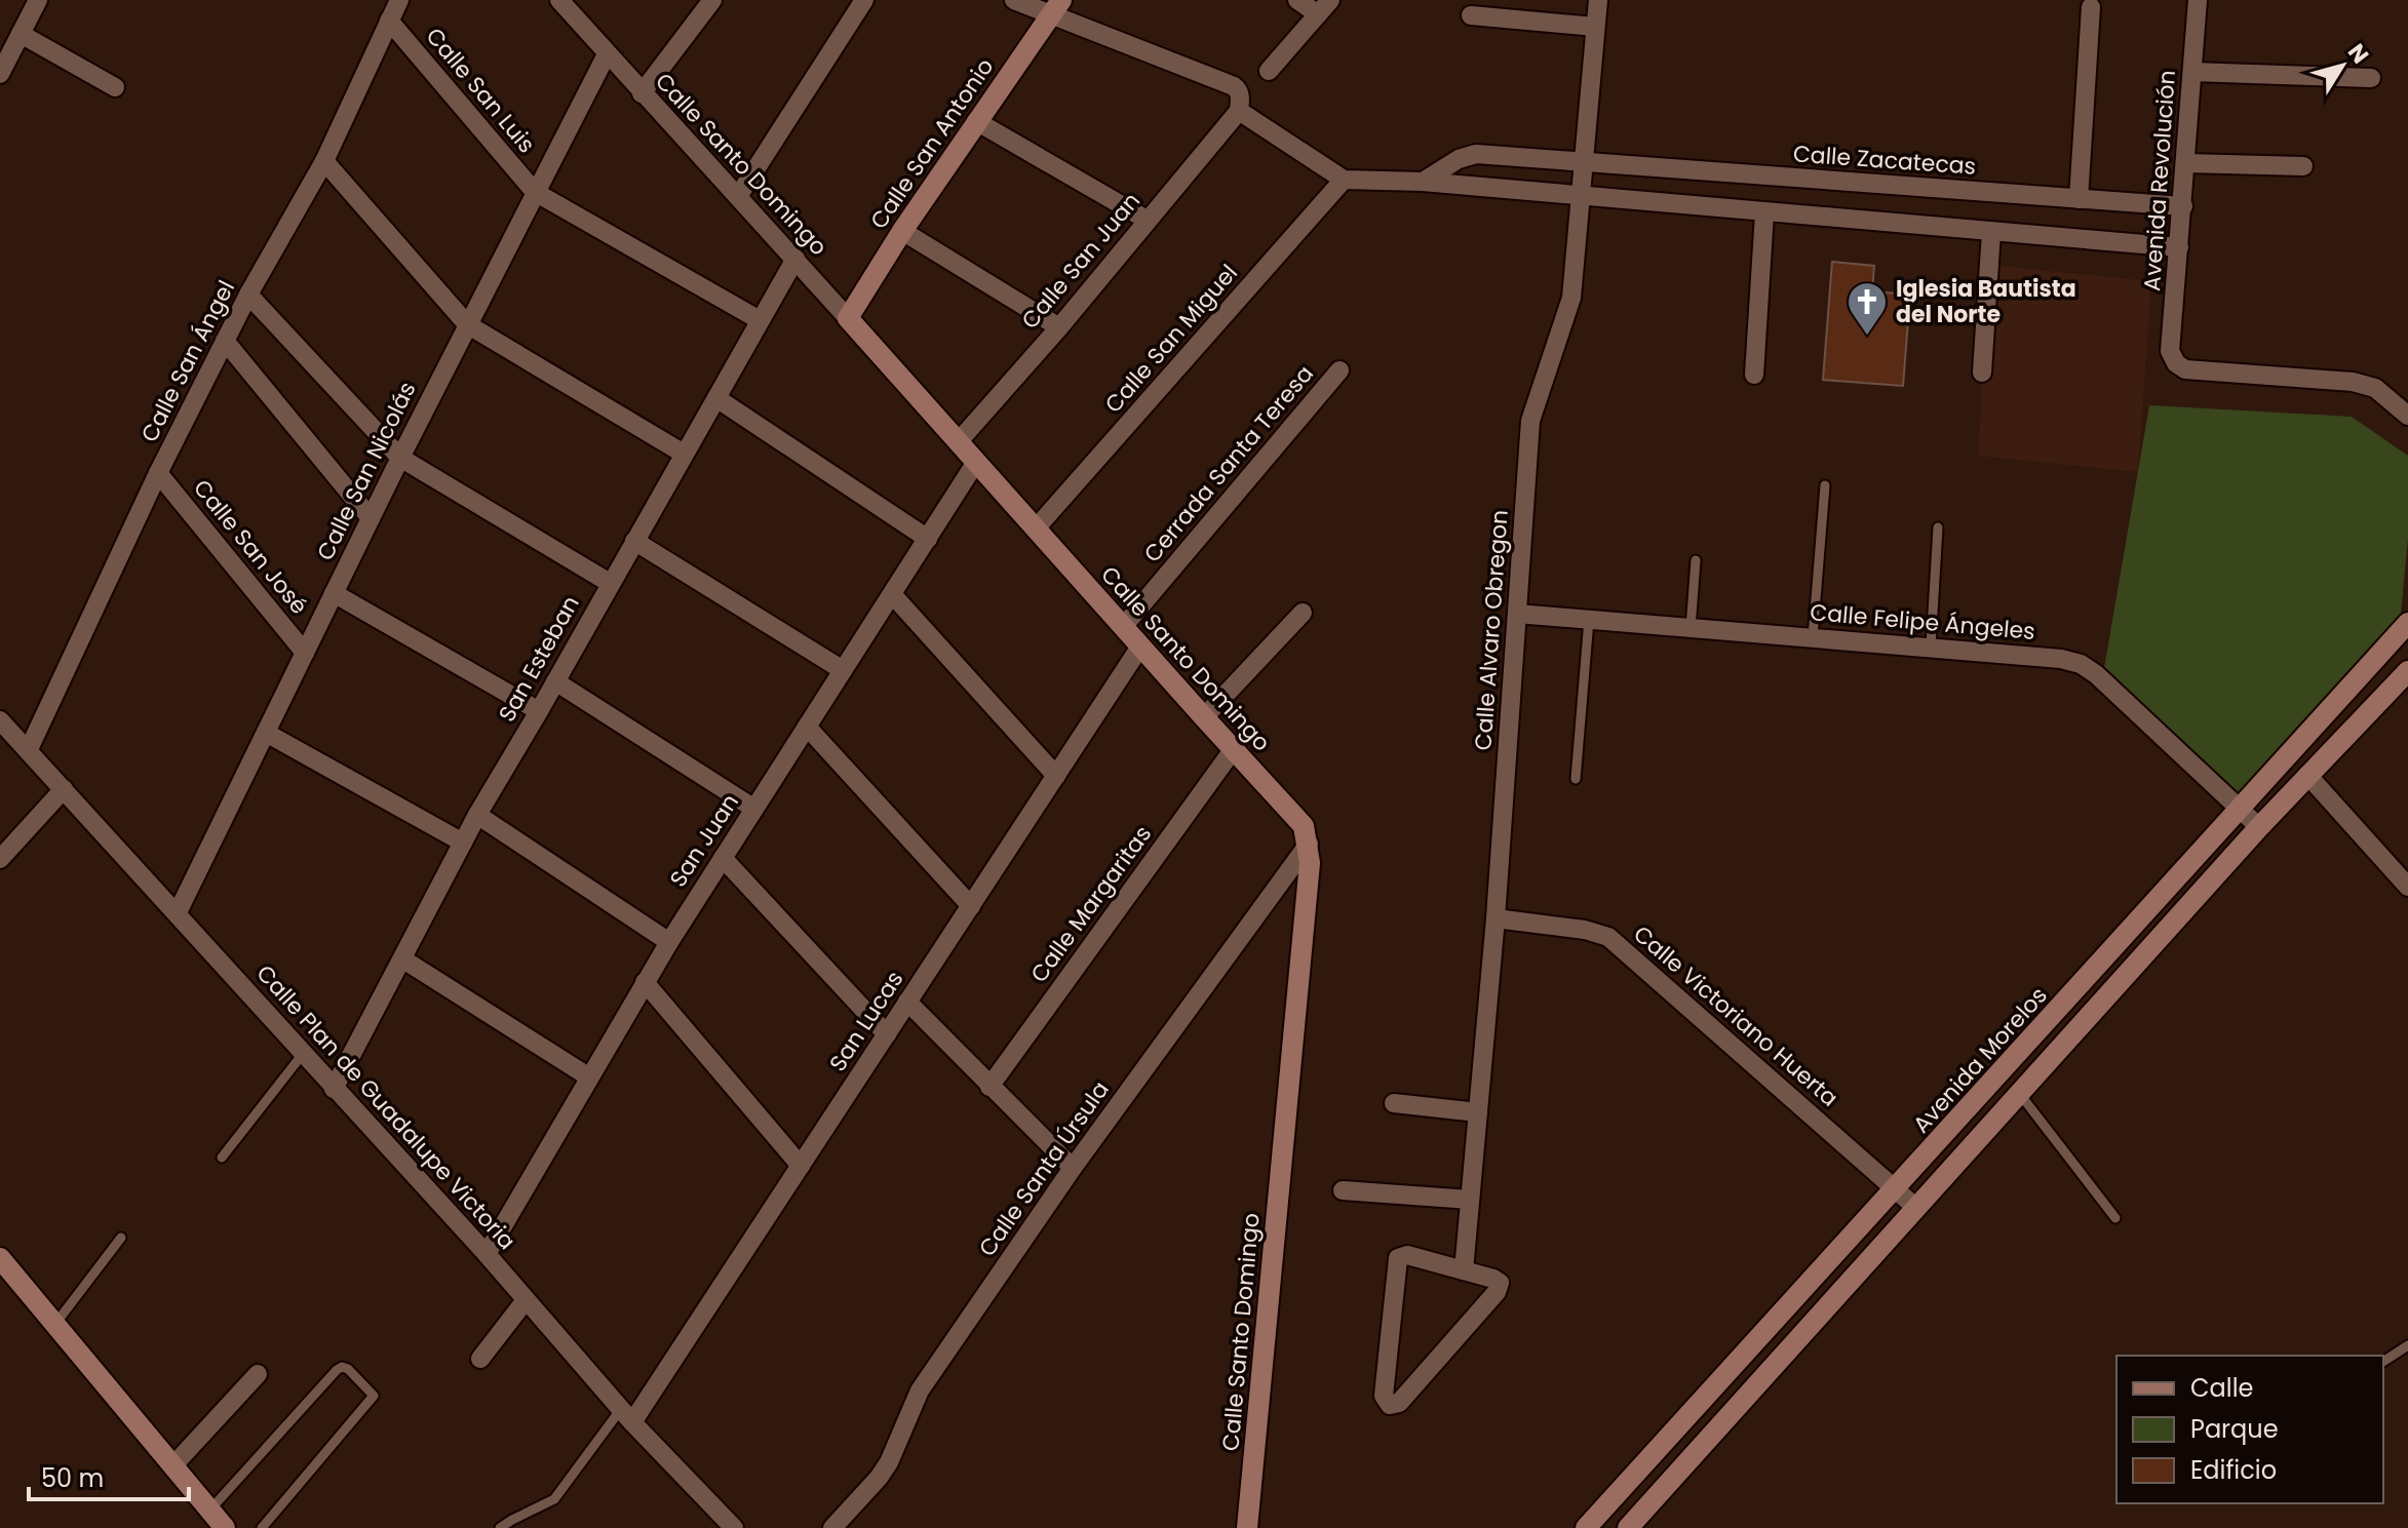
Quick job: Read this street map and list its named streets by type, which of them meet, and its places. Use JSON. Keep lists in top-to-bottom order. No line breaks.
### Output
{"streets":{"main road":["Calle San Antonio","Calle Santo Domingo","Avenida Morelos"],"street":["Calle San Luis","Calle Zacatecas","Avenida Revolución","Calle San Juan","Calle San Miguel","Calle San Ángel","Cerrada Santa Teresa","Calle San Nicolás","Calle San José","Calle Felipe Ángeles","Calle Alvaro Obregon","San Esteban","San Juan","Calle Margaritas","Calle Victoriano Huerta","San Lucas","Calle Plan de Guadalupe Victoria","Calle Santa Úrsula"]},"crossings":[["Calle San Luis","Calle San Ángel"],["Calle San Luis","Calle San Nicolás"],["Calle San Luis","San Esteban"],["Calle San Antonio","Calle Santo Domingo"],["Calle Zacatecas","Avenida Revolución"],["Calle Zacatecas","Calle Alvaro Obregon"],["Calle Santo Domingo","Calle San Juan"],["Calle Santo Domingo","Calle San Miguel"],["Calle Santo Domingo","Cerrada Santa Teresa"],["Calle Santo Domingo","Calle San Nicolás"],["Calle Santo Domingo","San Esteban"],["Calle Santo Domingo","San Juan"],["Calle Santo Domingo","Calle Margaritas"],["Calle Santo Domingo","San Lucas"],["Calle Santo Domingo","Calle Santa Úrsula"],["Calle San Ángel","Calle San José"],["Calle San Ángel","Calle Plan de Guadalupe Victoria"],["Calle San Nicolás","Calle San José"],["Calle San Nicolás","Calle Plan de Guadalupe Victoria"],["Calle Felipe Ángeles","Calle Alvaro Obregon"],["Calle Felipe Ángeles","Avenida Morelos"],["Calle Alvaro Obregon","Calle Victoriano Huerta"],["San Esteban","Calle Plan de Guadalupe Victoria"],["San Juan","Calle Plan de Guadalupe Victoria"],["Calle Victoriano Huerta","Avenida Morelos"],["San Lucas","Calle Plan de Guadalupe Victoria"]],"places":{"church":["Iglesia Bautista del Norte"]},"legend":["Calle","Parque","Edificio"],"scale_bar":"50 m","north":"top right"}
